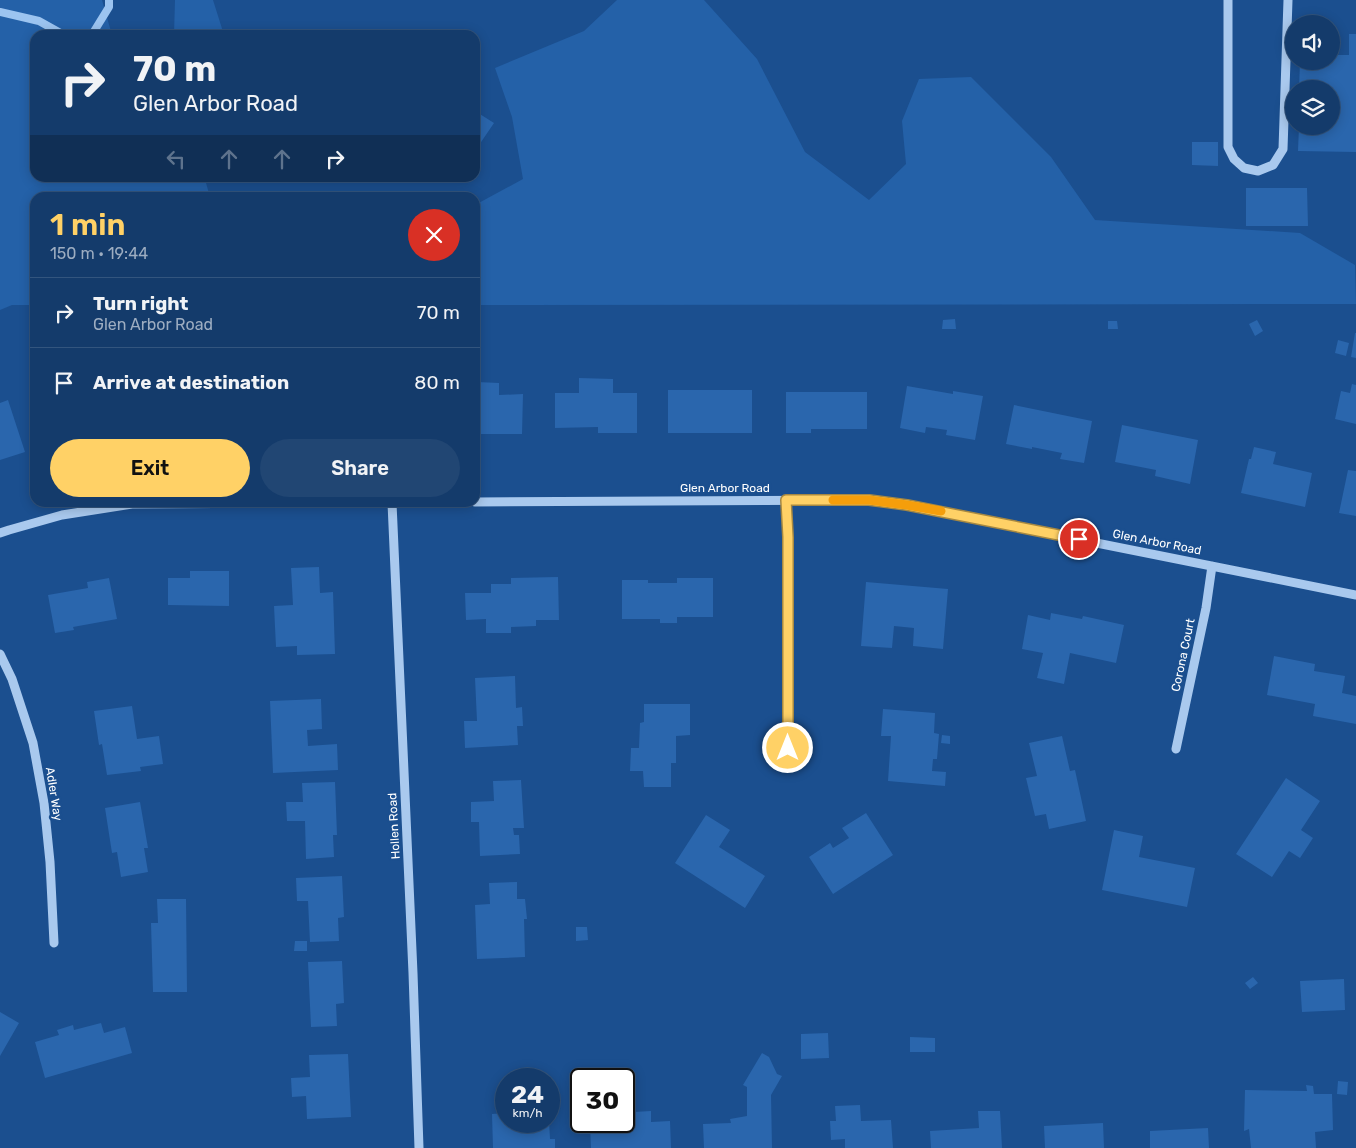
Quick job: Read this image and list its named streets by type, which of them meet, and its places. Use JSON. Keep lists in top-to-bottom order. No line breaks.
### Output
{"streets":{"street":["Glen Arbor Road","Corona Court","Adler Way","Hollen Road"]},"crossings":[["Glen Arbor Road","Corona Court"]],"page":{"turn":["70 m","Glen Arbor Road"],"heading":["1 min","150 m · 19:44"],"list":[{"name":"Turn right","note":"Glen Arbor Road","value":"70 m"},{"name":"Arrive at destination","value":"80 m"}],"buttons":["Exit","Share"],"speed":"24 km/h","limit":"30"}}
